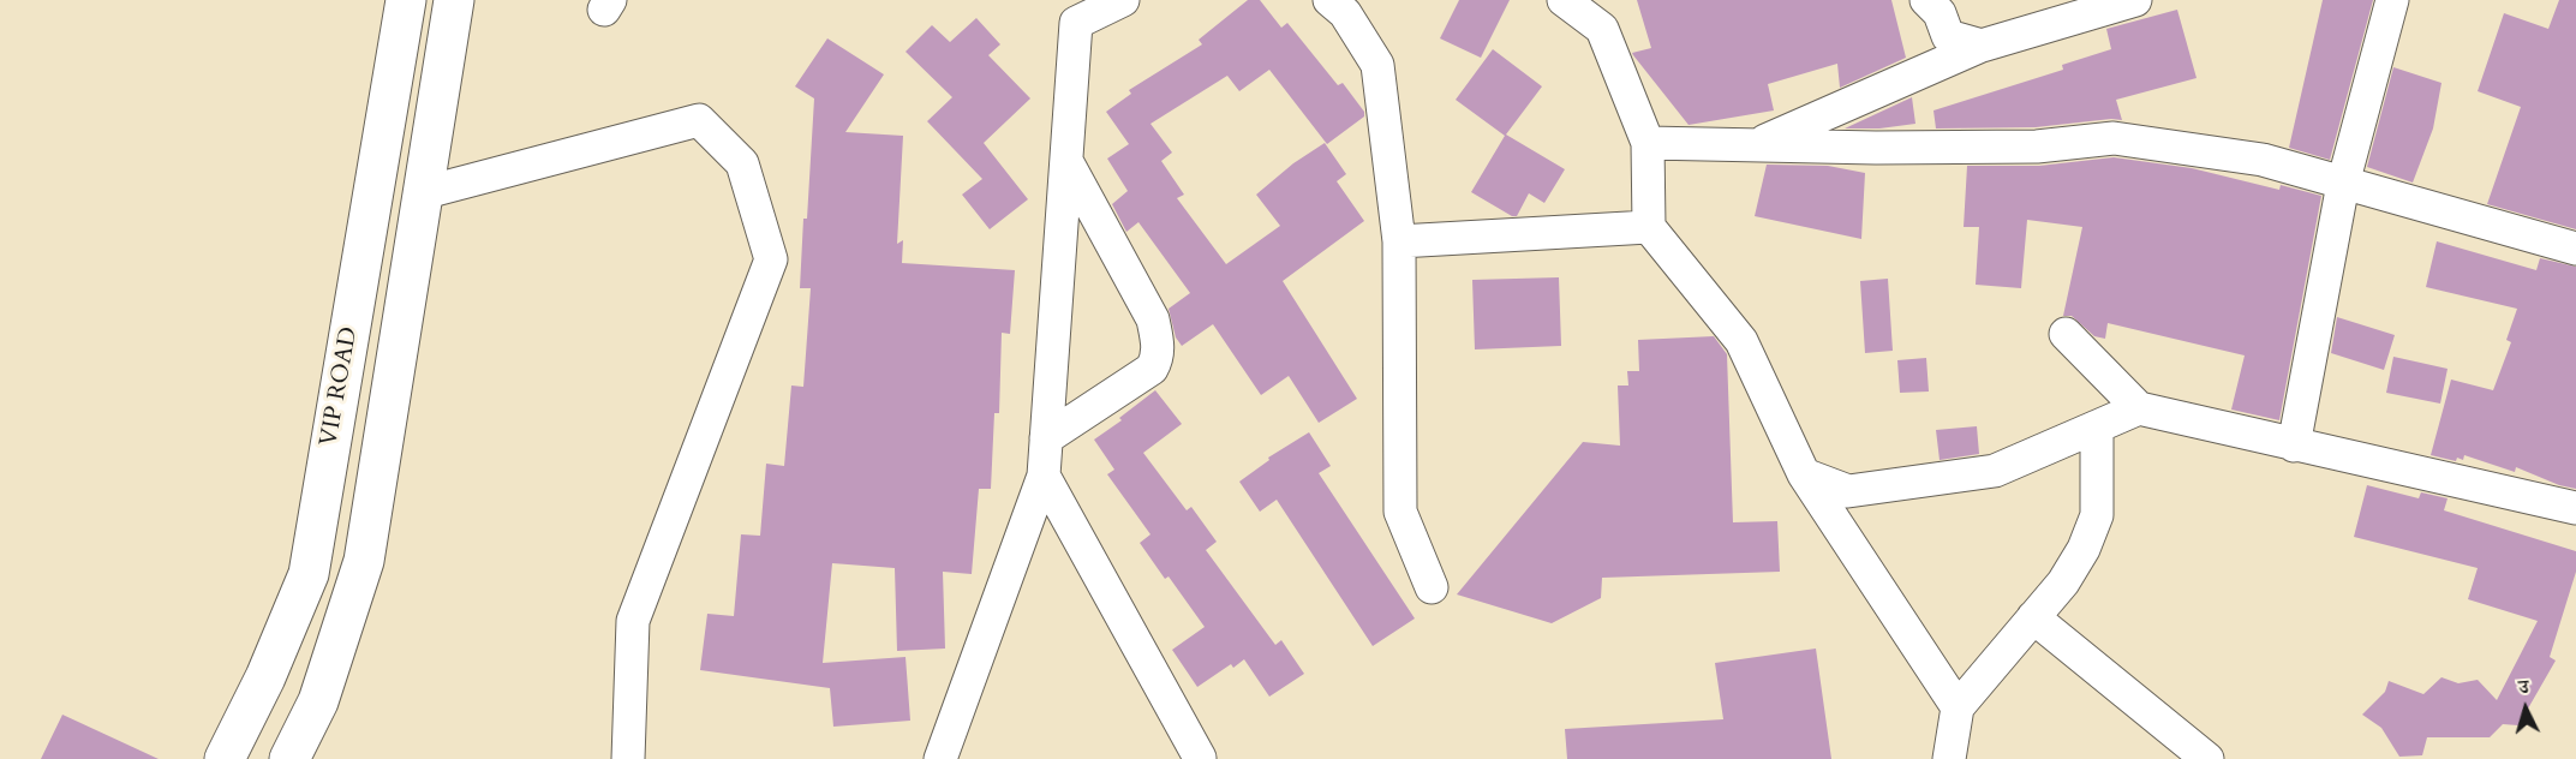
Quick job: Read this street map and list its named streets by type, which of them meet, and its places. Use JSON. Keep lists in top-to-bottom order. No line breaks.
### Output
{"streets":{"main road":["VIP ROAD"]},"north":"top"}
